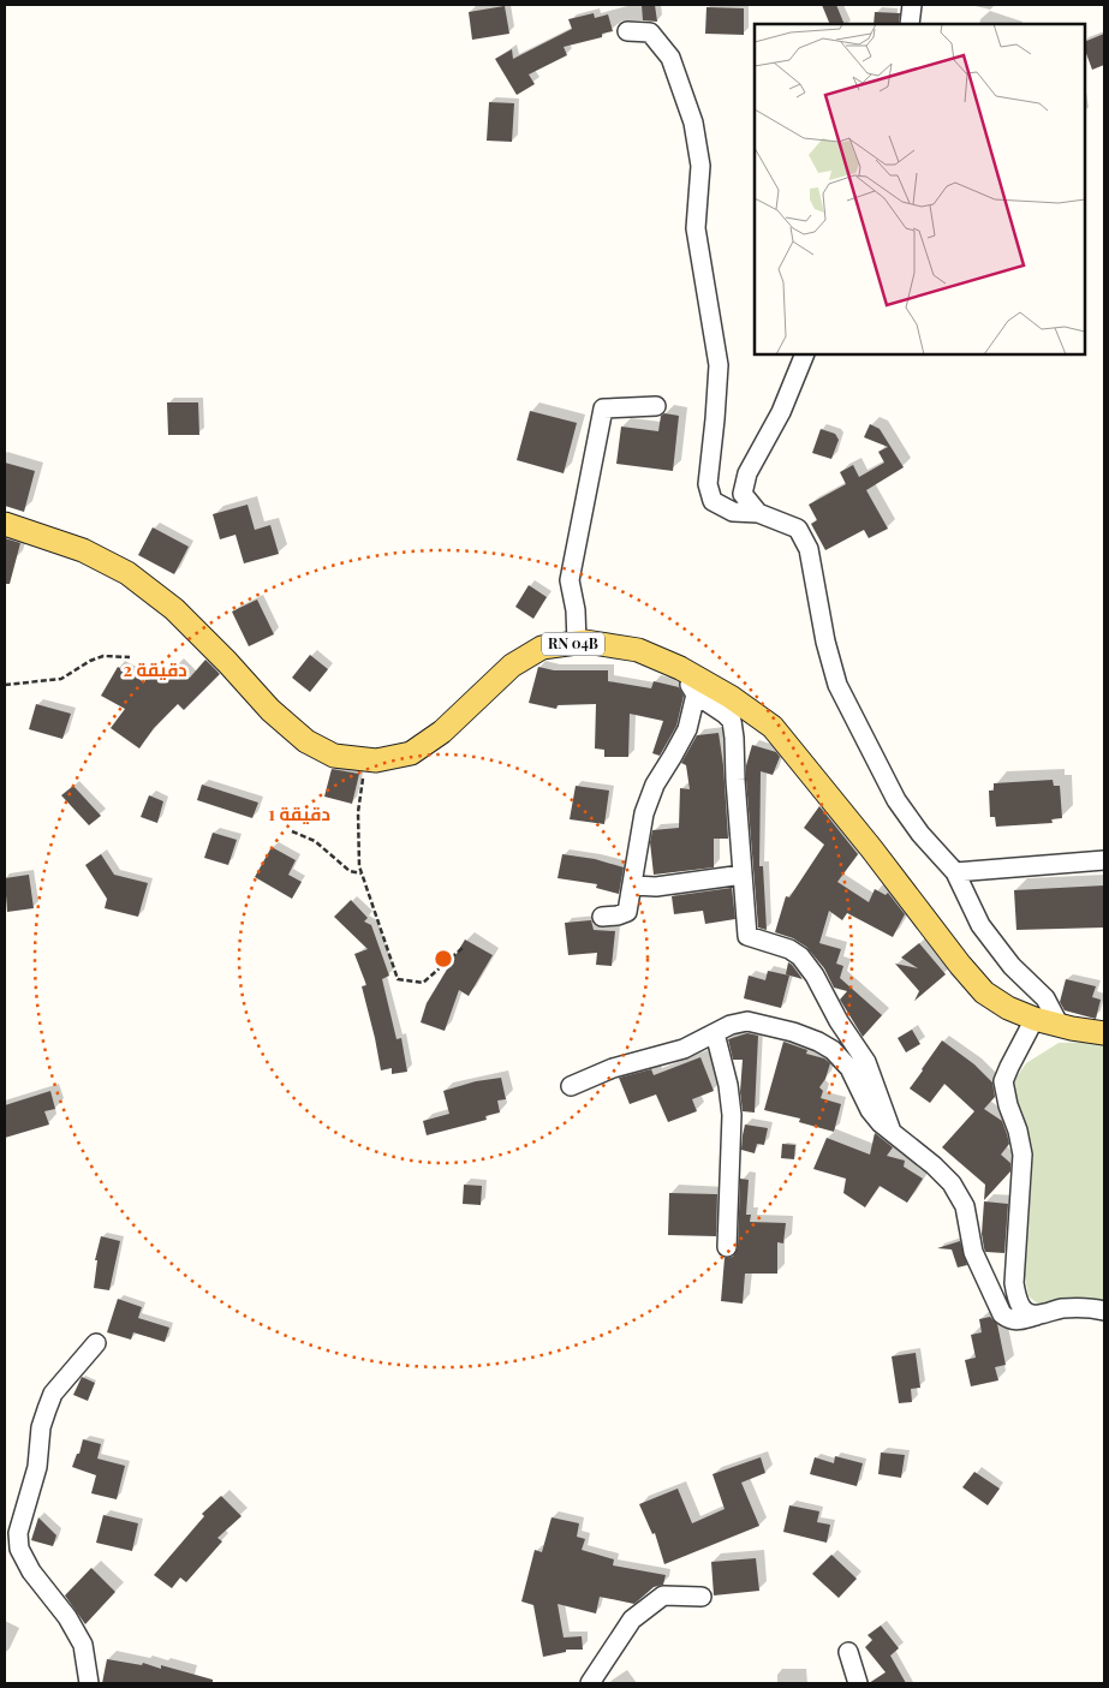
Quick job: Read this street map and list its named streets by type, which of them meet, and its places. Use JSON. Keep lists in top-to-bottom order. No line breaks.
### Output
{"streets":{"main road":["RN 04B"]},"rings":["2 دقيقة","1 دقيقة"]}
